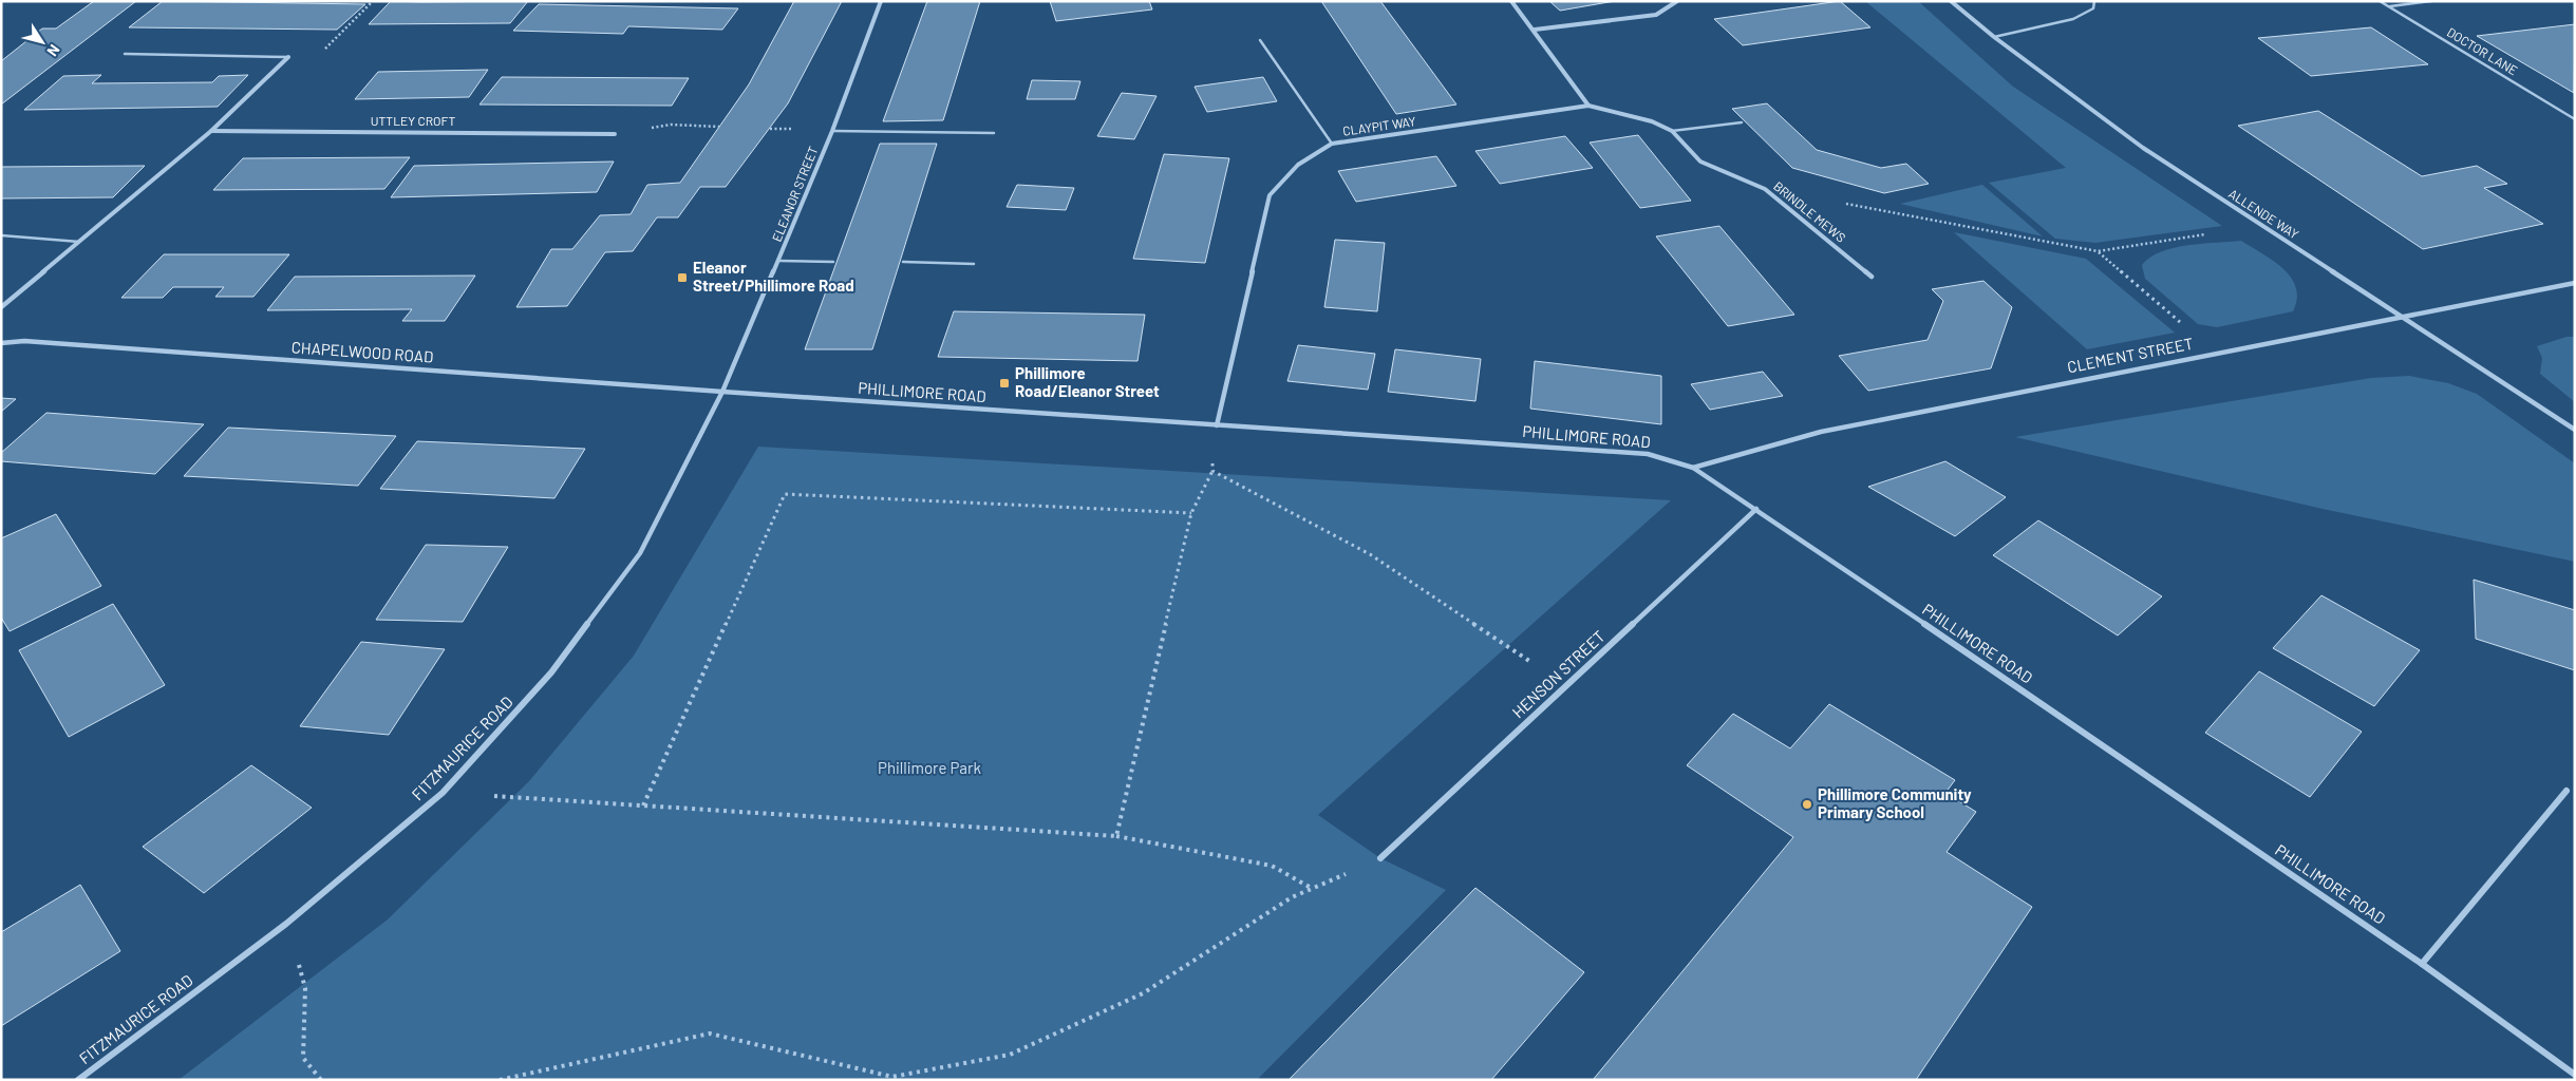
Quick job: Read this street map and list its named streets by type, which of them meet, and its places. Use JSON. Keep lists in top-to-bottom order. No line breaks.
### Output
{"streets":{"street":["UTTLEY CROFT","CLAYPIT WAY","ELEANOR STREET","BRINDLE MEWS","ALLENDE WAY","CHAPELWOOD ROAD","CLEMENT STREET","PHILLIMORE ROAD","HENSON STREET","FITZMAURICE ROAD"],"lane":["DOCTOR LANE"]},"crossings":[["CLAYPIT WAY","BRINDLE MEWS"],["CLAYPIT WAY","PHILLIMORE ROAD"],["ELEANOR STREET","CHAPELWOOD ROAD"],["ELEANOR STREET","PHILLIMORE ROAD"],["ELEANOR STREET","FITZMAURICE ROAD"],["ALLENDE WAY","CLEMENT STREET"],["CHAPELWOOD ROAD","PHILLIMORE ROAD"],["CHAPELWOOD ROAD","FITZMAURICE ROAD"],["CLEMENT STREET","PHILLIMORE ROAD"],["PHILLIMORE ROAD","HENSON STREET"],["PHILLIMORE ROAD","FITZMAURICE ROAD"]],"parks":["Phillimore Park"],"places":{"transit":["Eleanor Street/Phillimore Road","Phillimore Road/Eleanor Street"],"other":["Phillimore Community Primary School"]},"north":"bottom right"}
